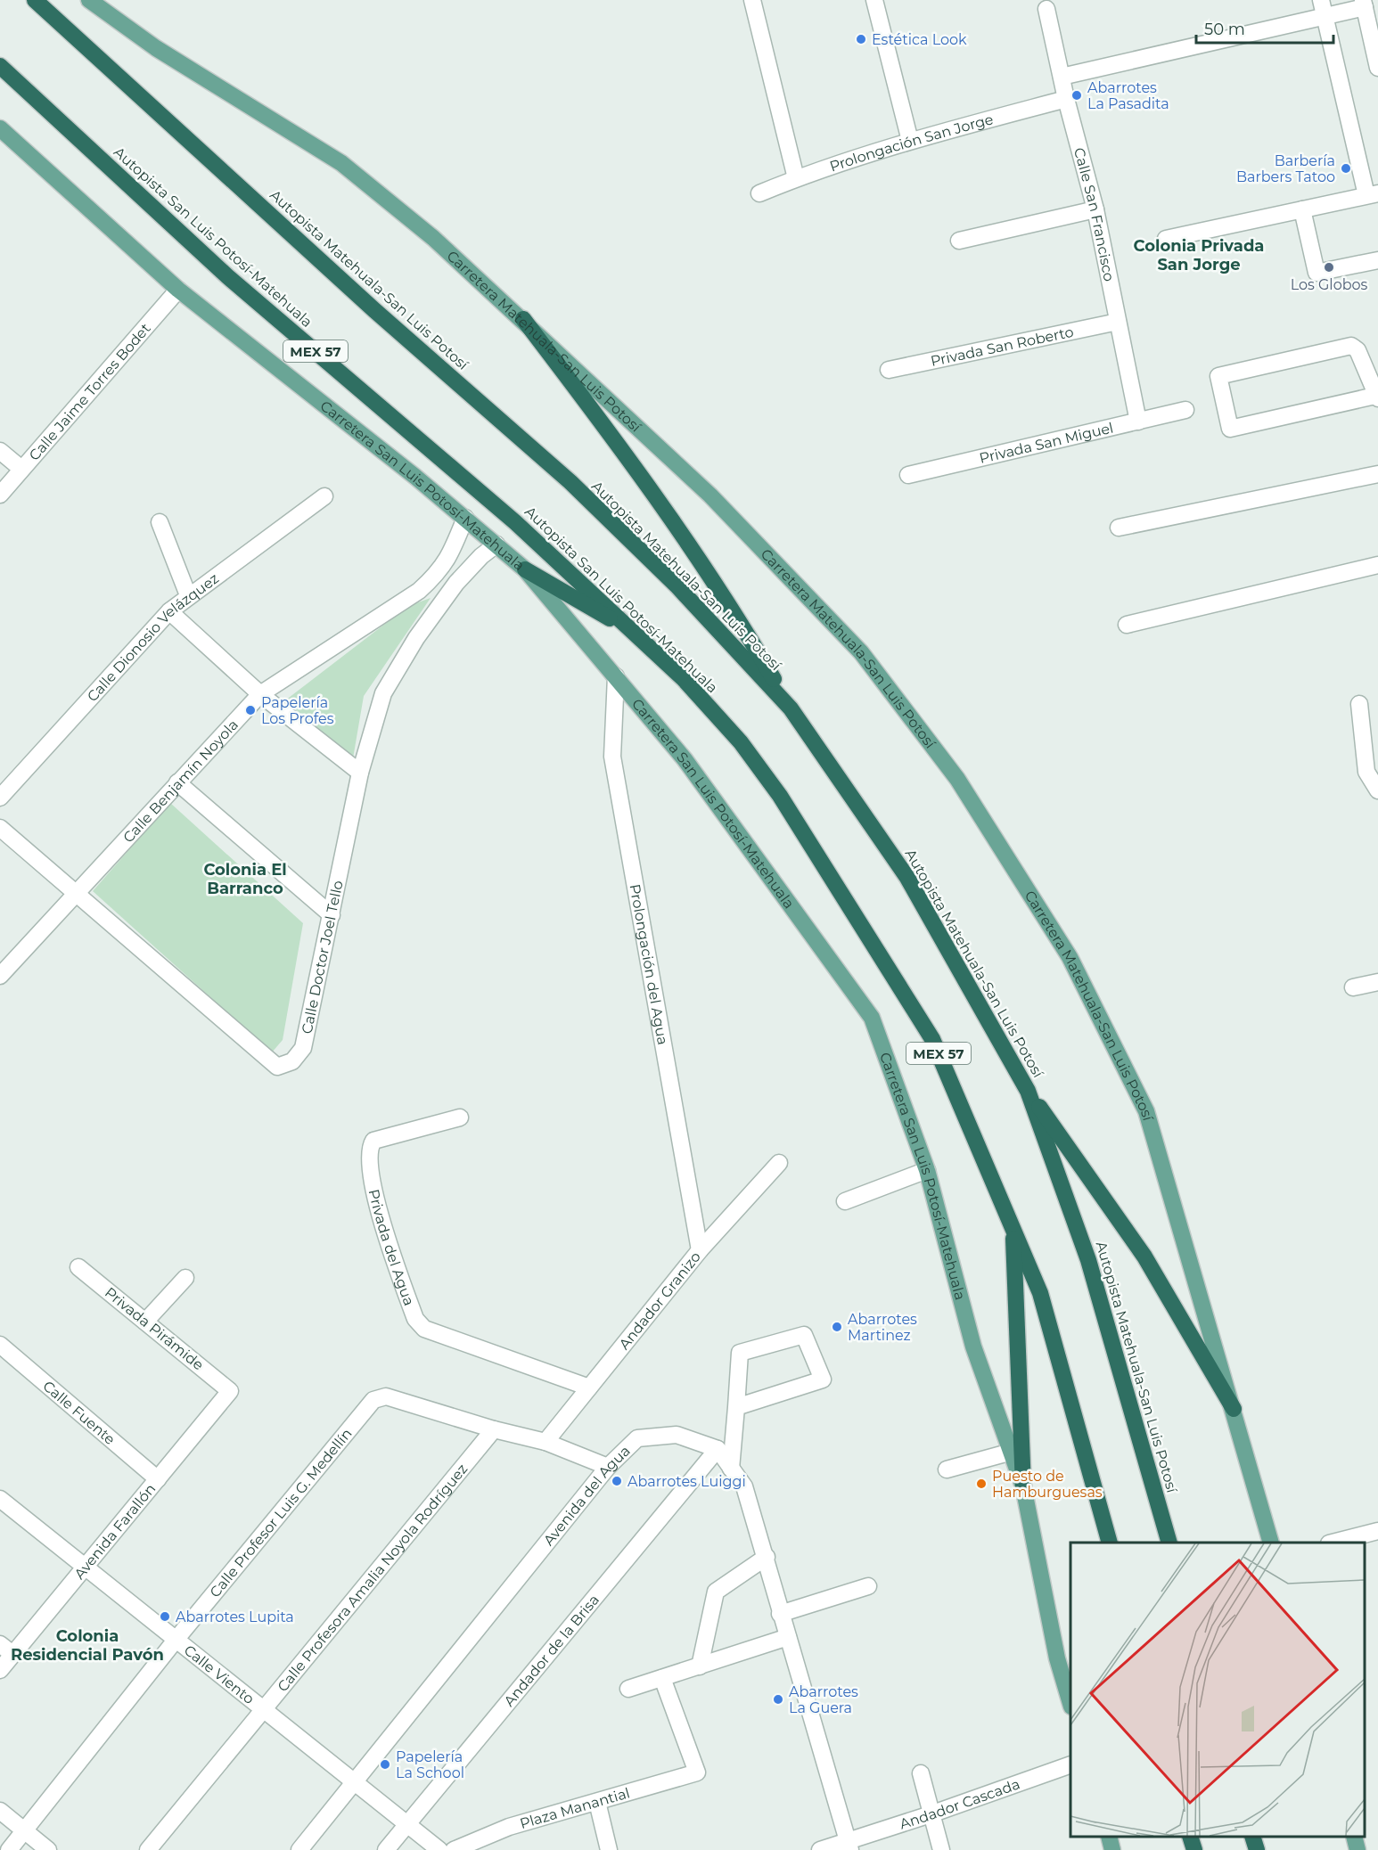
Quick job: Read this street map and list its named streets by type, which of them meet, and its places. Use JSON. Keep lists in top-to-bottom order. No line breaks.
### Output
{"streets":{"highway":["Autopista San Luis Potosí-Matehuala","Autopista Matehuala-San Luis Potosí","MEX 57"],"main road":["Carretera Matehuala-San Luis Potosí","Carretera San Luis Potosí-Matehuala"],"street":["Prolongación San Jorge","Calle San Francisco","Privada San Roberto","Calle Jaime Torres Bodet","Privada San Miguel","Calle Dionosio Velázquez","Calle Benjamín Noyola","Calle Doctor Joel Tello","Prolongación del Agua","Privada del Agua","Andador Granizo","Privada Pirámide","Calle Fuente","Avenida del Agua","Calle Profesor Luis G. Medellín","Avenida Farallón","Calle Profesora Amalia Noyola Rodríguez","Andador de la Brisa","Calle Viento","Andador Cascada","Plaza Manantial"]},"crossings":[["Prolongación San Jorge","Calle San Francisco"],["Calle San Francisco","Privada San Roberto"],["Calle San Francisco","Privada San Miguel"],["Calle Jaime Torres Bodet","Carretera San Luis Potosí-Matehuala"],["Carretera San Luis Potosí-Matehuala","Calle Benjamín Noyola"],["Carretera San Luis Potosí-Matehuala","Calle Doctor Joel Tello"],["Carretera San Luis Potosí-Matehuala","Prolongación del Agua"],["Calle Benjamín Noyola","Calle Doctor Joel Tello"],["Prolongación del Agua","Andador Granizo"],["Privada del Agua","Andador Granizo"],["Privada Pirámide","Avenida Farallón"],["Calle Fuente","Avenida Farallón"],["Avenida del Agua","Andador de la Brisa"],["Avenida del Agua","Calle Viento"],["Calle Profesor Luis G. Medellín","Calle Profesora Amalia Noyola Rodríguez"],["Calle Profesor Luis G. Medellín","Calle Viento"],["Avenida Farallón","Calle Viento"],["Calle Profesora Amalia Noyola Rodríguez","Calle Viento"],["Andador de la Brisa","Calle Viento"]],"districts":["Colonia Privada San Jorge","Colonia El Barranco","Colonia Residencial Pavón"],"places":["Estética Look","Abarrotes La Pasadita","Barbería Barbers Tatoo","Los Globos","Papelería Los Profes","Abarrotes Martinez","Abarrotes Luiggi","Puesto de Hamburguesas","Abarrotes Lupita","Abarrotes La Guera","Papelería La School"],"scale_bar":"50 m"}
